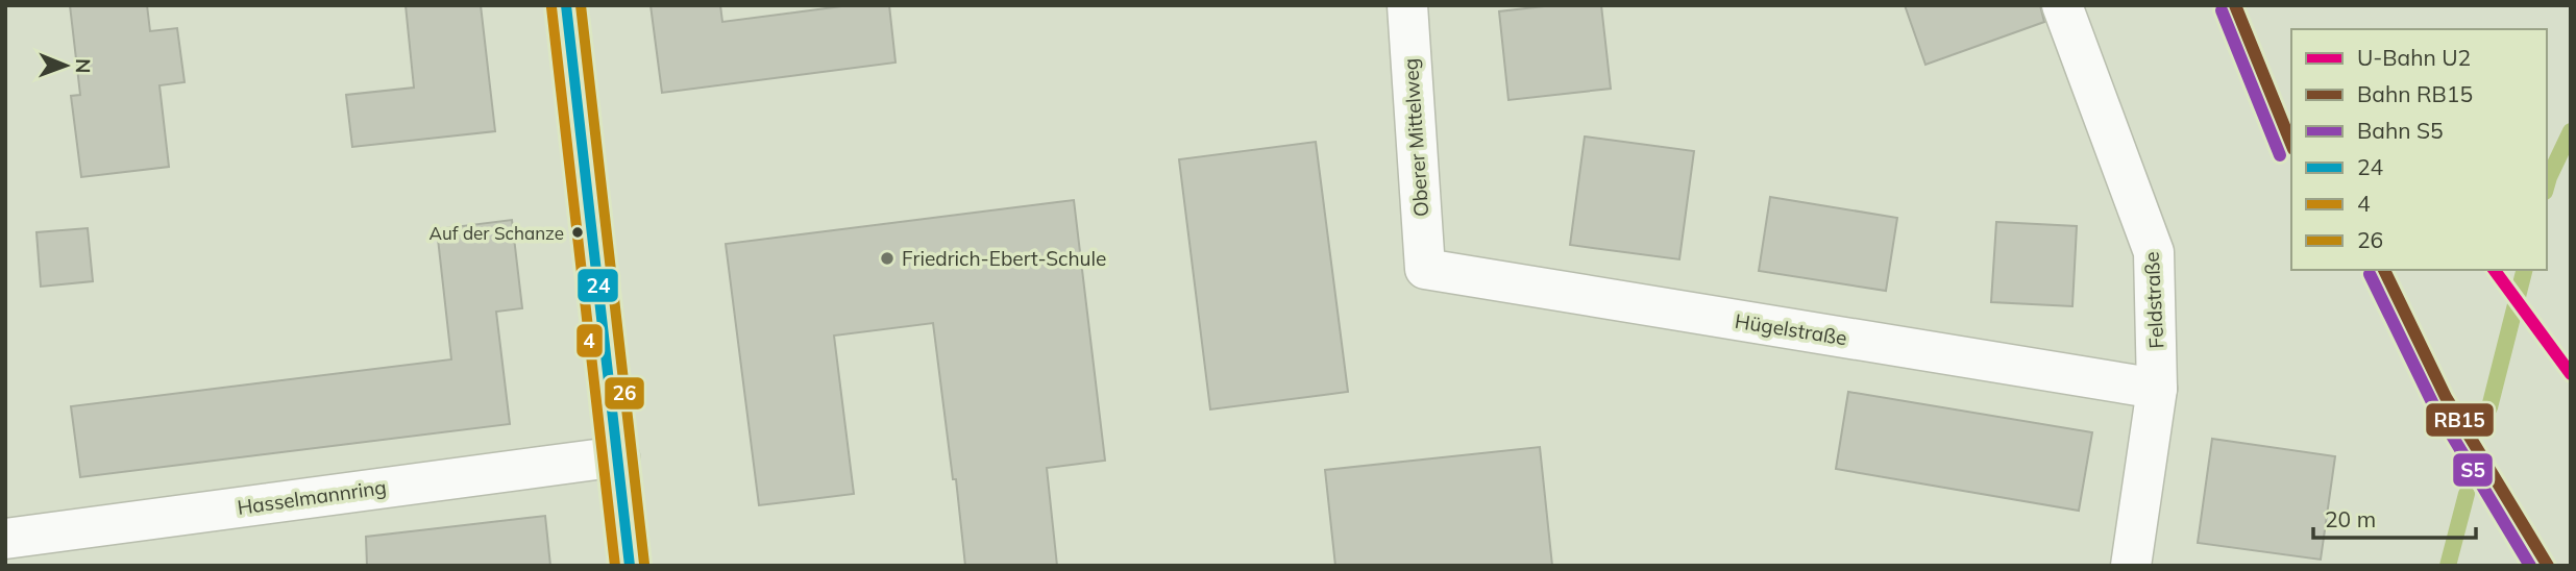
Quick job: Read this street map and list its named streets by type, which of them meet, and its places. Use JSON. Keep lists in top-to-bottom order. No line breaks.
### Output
{"streets":{"street":["Oberer Mittelweg","Feldstraße","Hügelstraße","Hasselmannring"]},"crossings":[["Oberer Mittelweg","Hügelstraße"],["Feldstraße","Hügelstraße"]],"places":["Auf der Schanze","Friedrich-Ebert-Schule"],"lines":["rail line RB15","transit line 24","transit line 26","transit line 4","rail line S5","metro line U2"],"legend":["U-Bahn U2","Bahn RB15","Bahn S5","24","4","26"],"scale_bar":"20 m","north":"right"}
